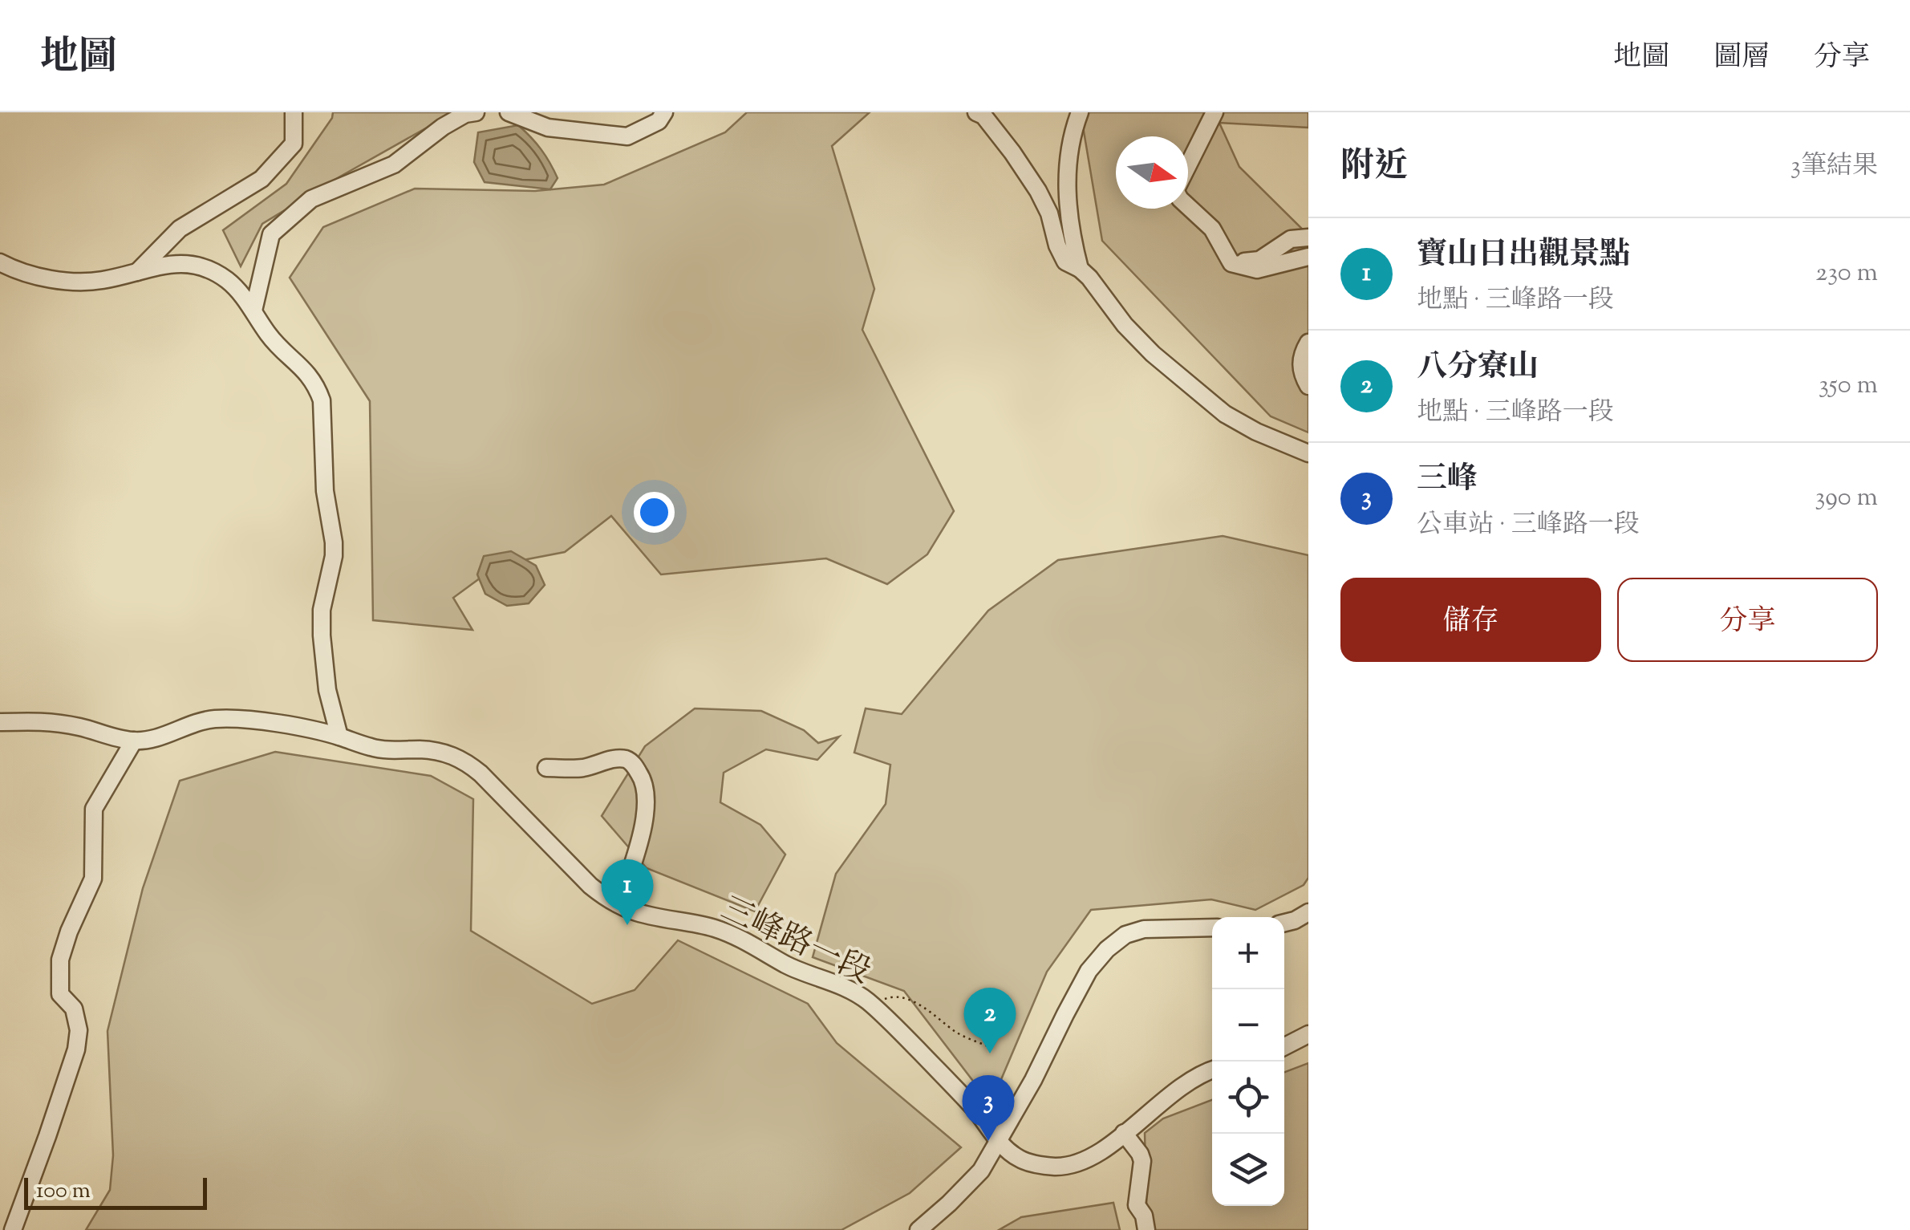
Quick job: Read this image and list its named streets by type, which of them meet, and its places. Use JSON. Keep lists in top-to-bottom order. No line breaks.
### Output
{"streets":{"street":["三峰路一段"]},"scale_bar":"100 m","north":"right","page":{"header":"地圖","nav":["地圖","圖層","分享"],"heading":["附近","3筆結果"],"list":[{"mark":"1","name":"寶山日出觀景點","note":"地點 · 三峰路一段","value":"230 m"},{"mark":"2","name":"八分寮山","note":"地點 · 三峰路一段","value":"350 m"},{"mark":"3","name":"三峰","note":"公車站 · 三峰路一段","value":"390 m"}],"buttons":["儲存","分享"],"pins":["1","2","3"],"map_buttons":["+","−"],"scale":"100 m"}}
